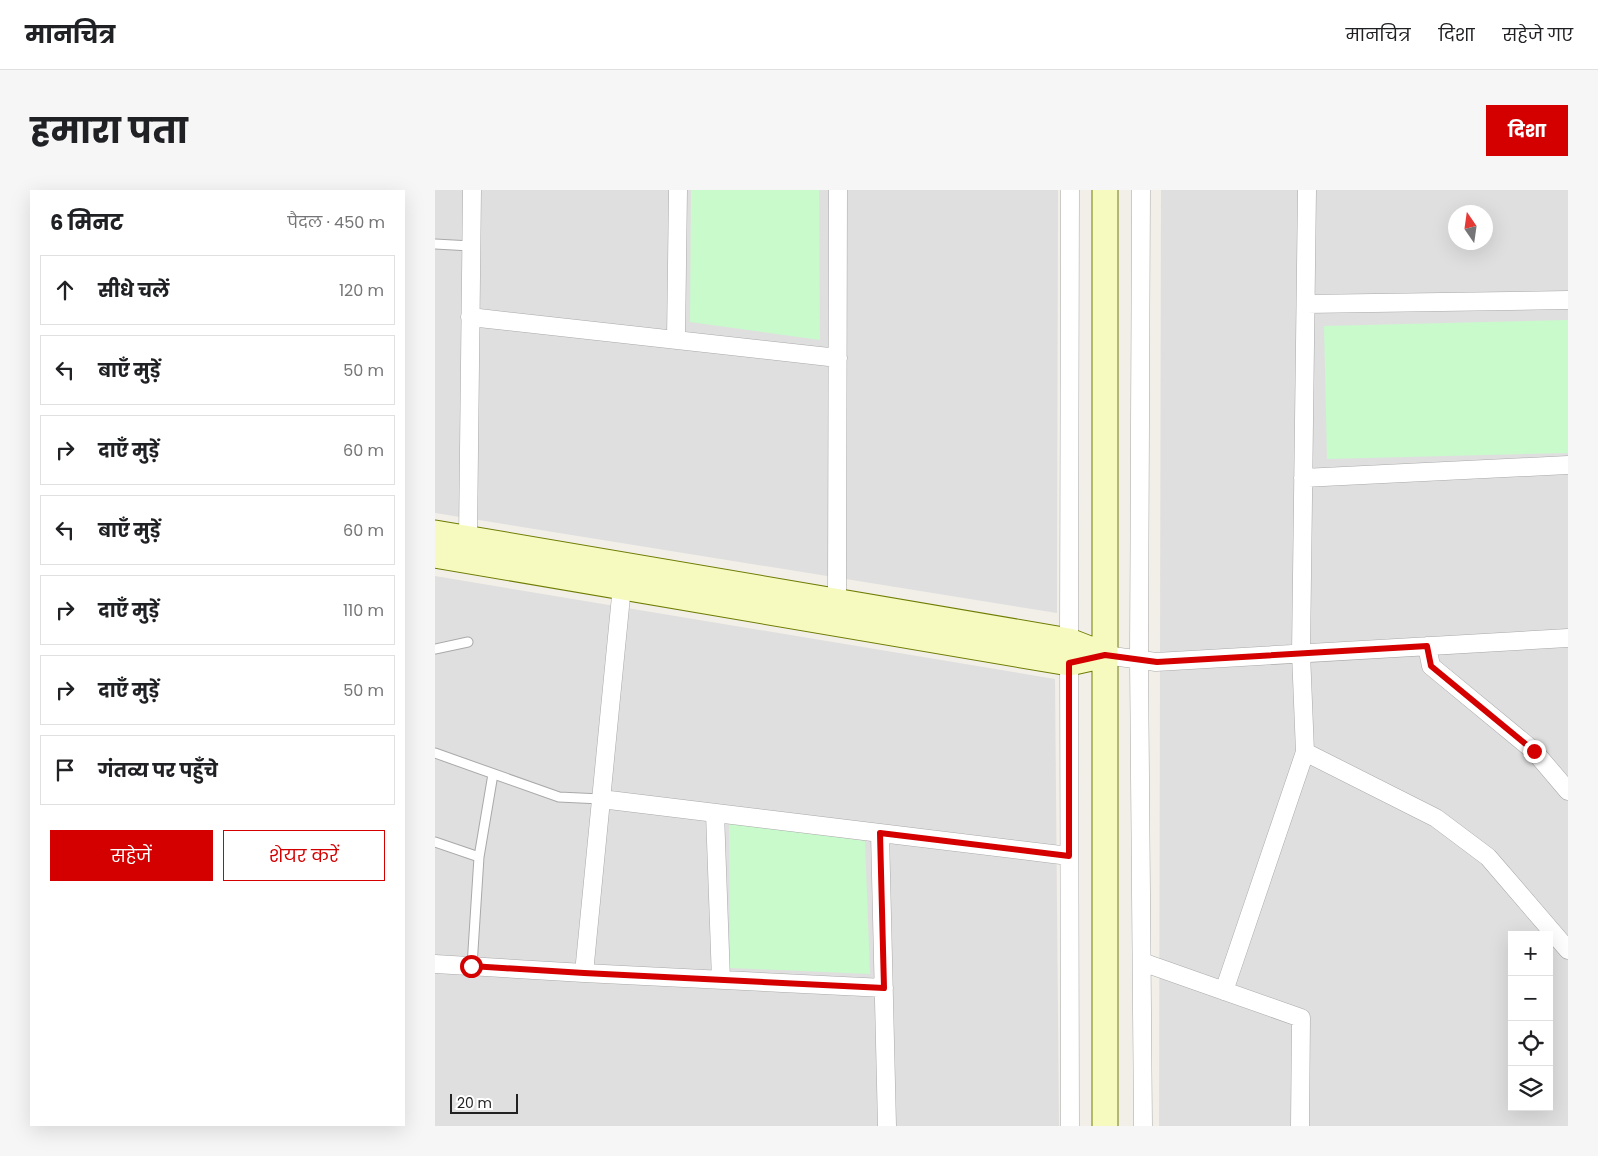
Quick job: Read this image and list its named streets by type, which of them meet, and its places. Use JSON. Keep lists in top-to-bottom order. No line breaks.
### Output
{"scale_bar":"20 m","north":"top","page":{"header":"मानचित्र","nav":["मानचित्र","दिशा","सहेजे गए"],"title":"हमारा पता","buttons":["दिशा",["सहेजें","शेयर करें"]],"heading":["6 मिनट","पैदल · 450 m"],"list":[["सीधे चलें","120 m"],["बाएँ मुड़ें","50 m"],["दाएँ मुड़ें","60 m"],["बाएँ मुड़ें","60 m"],["दाएँ मुड़ें","110 m"],["दाएँ मुड़ें","50 m"],"गंतव्य पर पहुँचे"],"map_buttons":["+","−"],"scale":"20 m"}}
